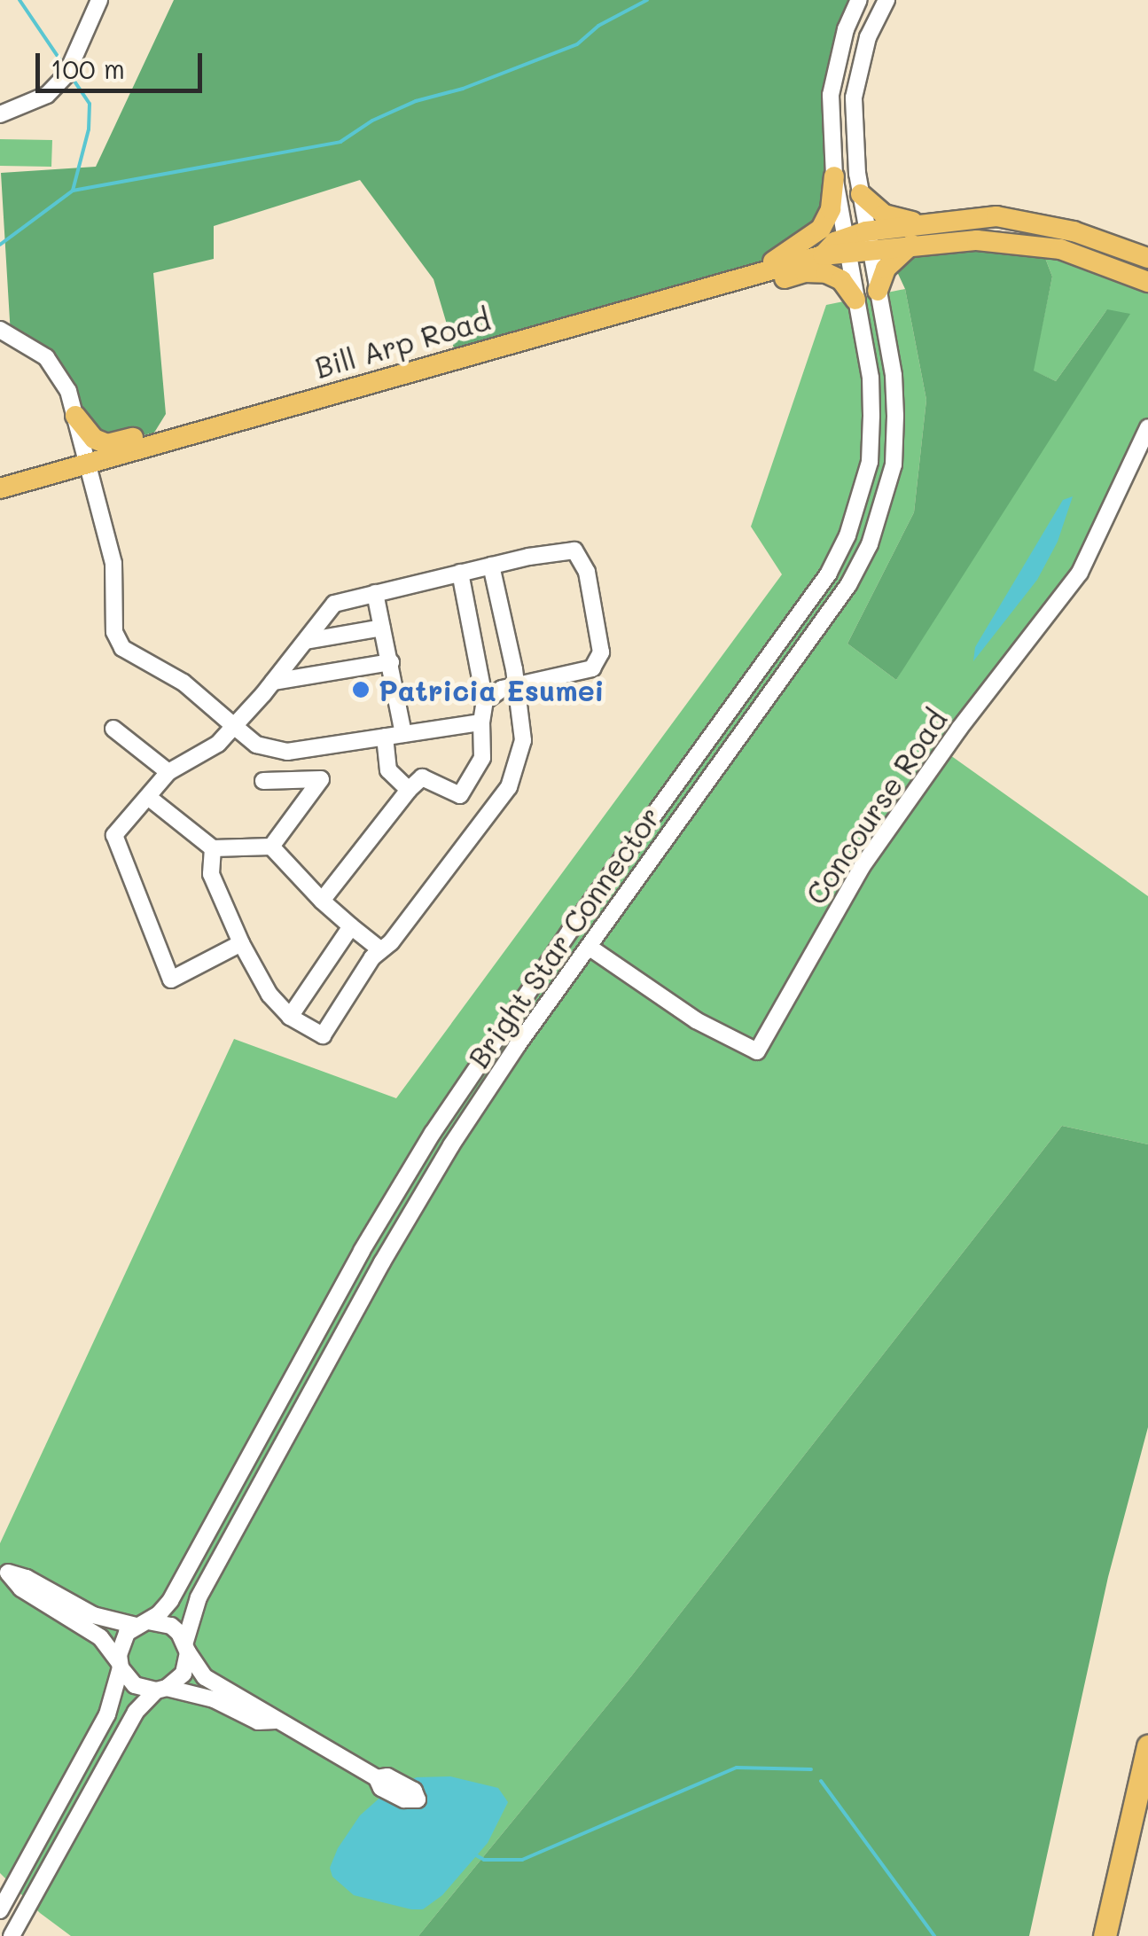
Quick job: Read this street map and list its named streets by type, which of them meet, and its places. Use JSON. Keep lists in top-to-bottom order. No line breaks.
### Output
{"streets":{"main road":["Bill Arp Road"],"street":["Concourse Road","Bright Star Connector"]},"crossings":[["Bill Arp Road","Bright Star Connector"],["Concourse Road","Bright Star Connector"]],"places":["Patricia Esumei"],"scale_bar":"100 m"}
